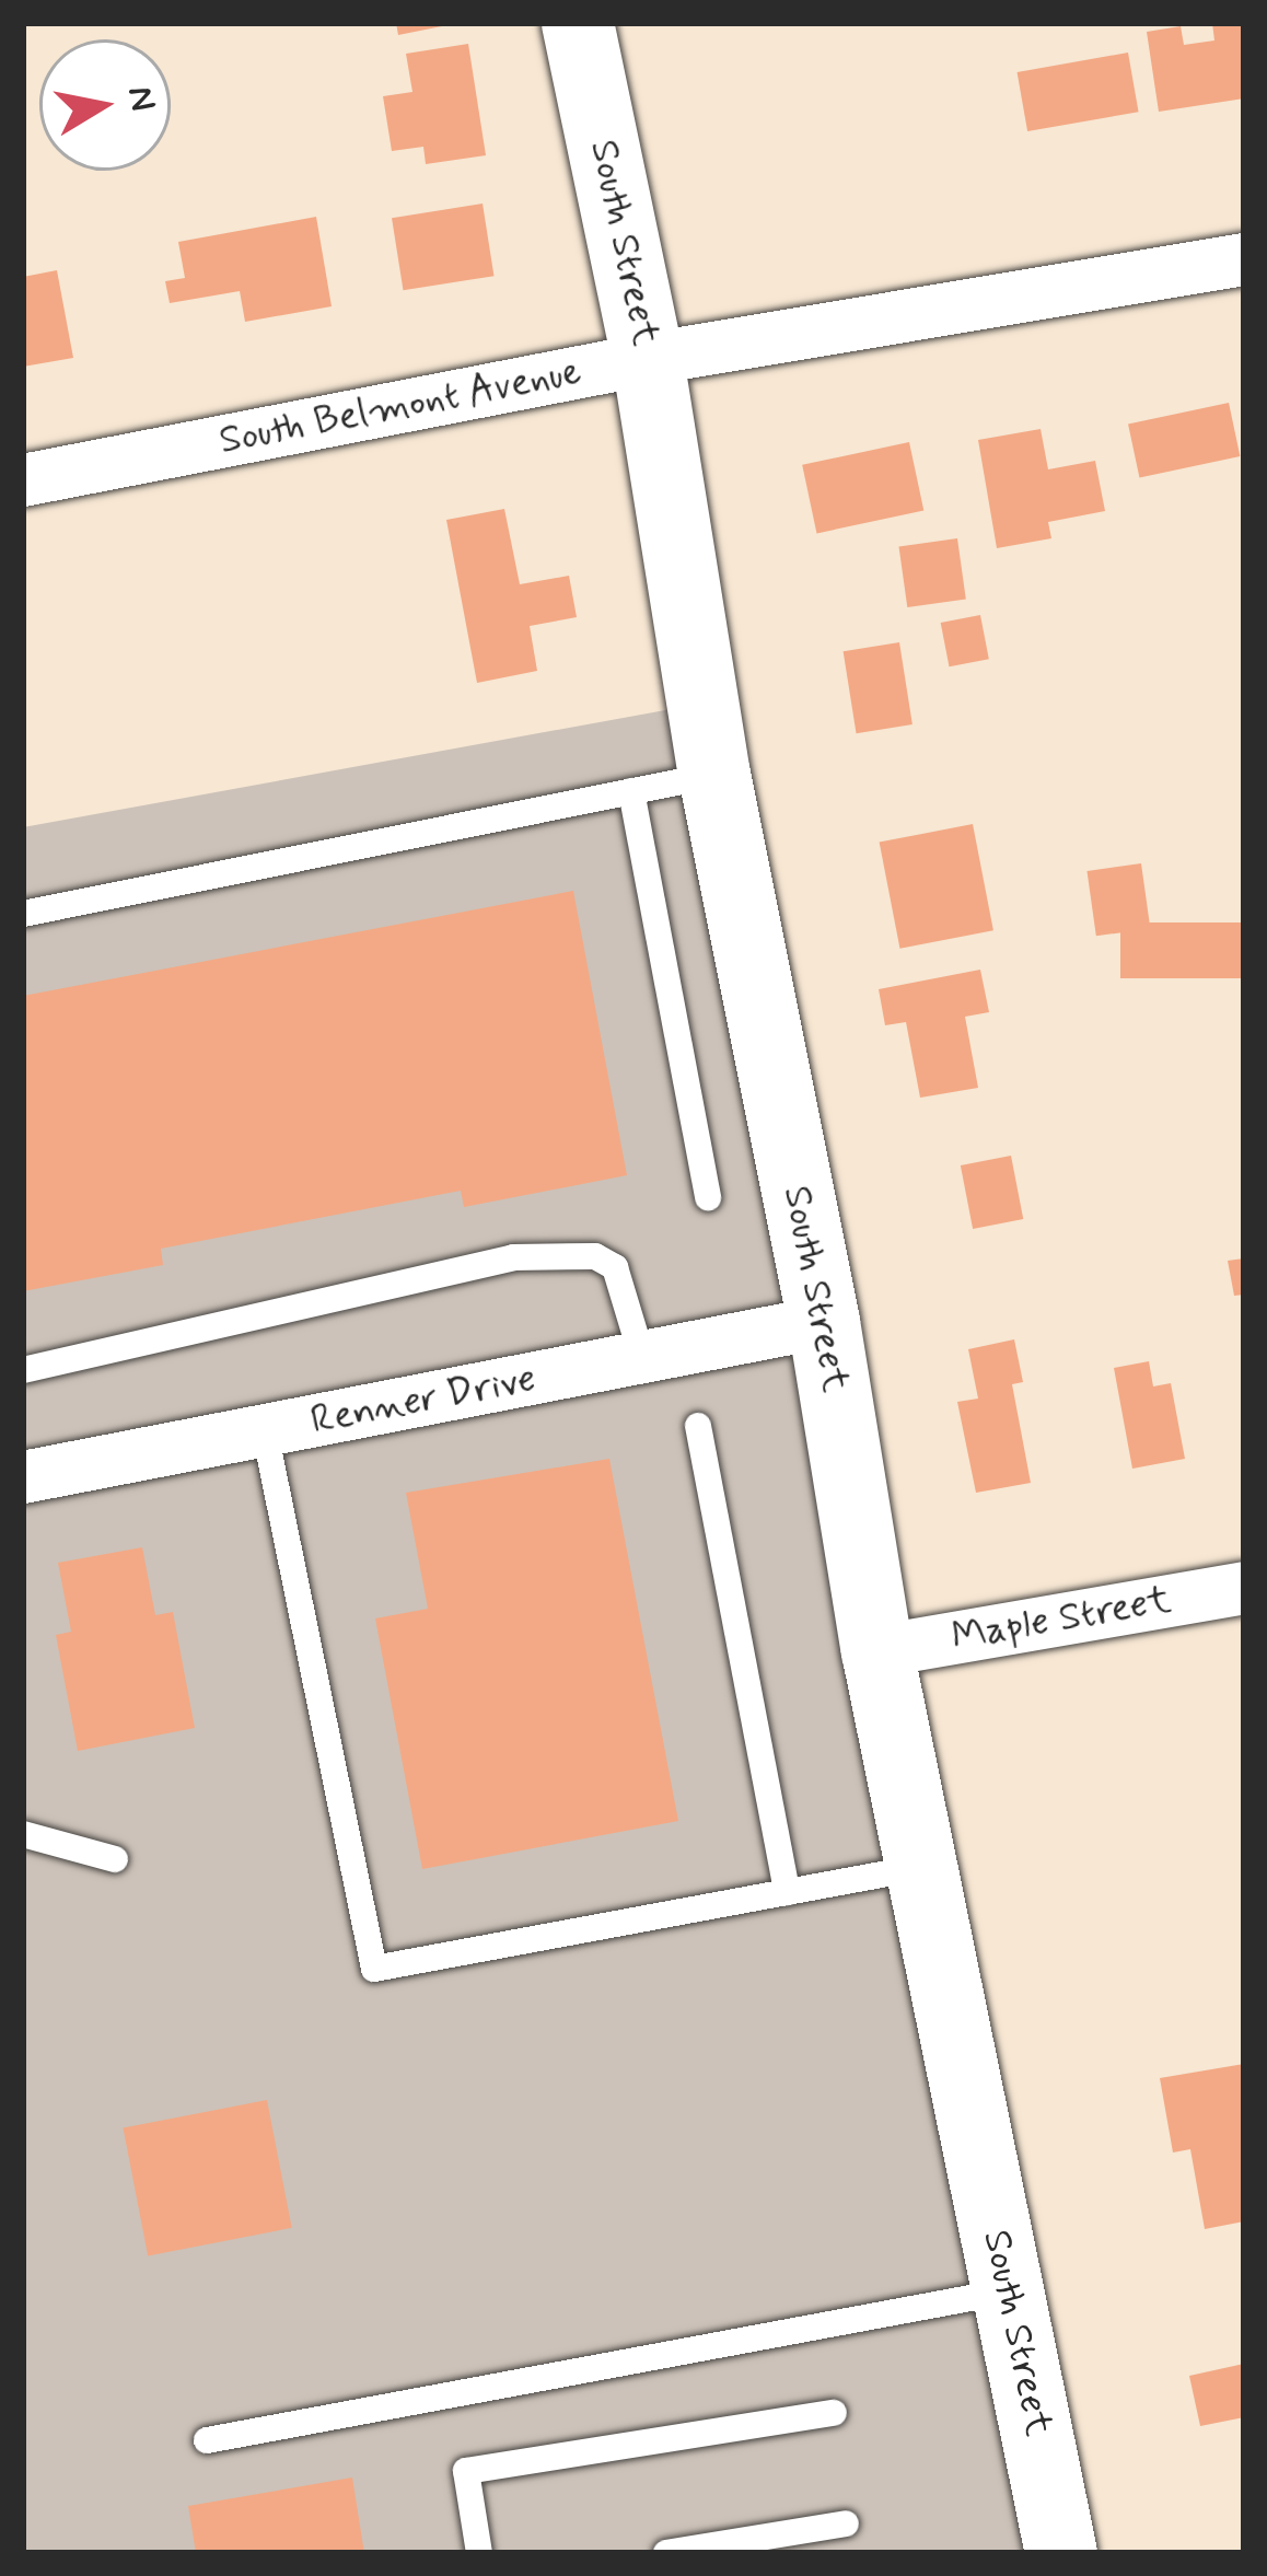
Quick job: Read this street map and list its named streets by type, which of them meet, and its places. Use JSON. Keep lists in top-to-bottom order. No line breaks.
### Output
{"streets":{"street":["South Street","South Belmont Avenue","Renner Drive","Maple Street"]},"crossings":[["South Street","South Belmont Avenue"],["South Street","Renner Drive"],["South Street","Maple Street"]],"north":"right"}
